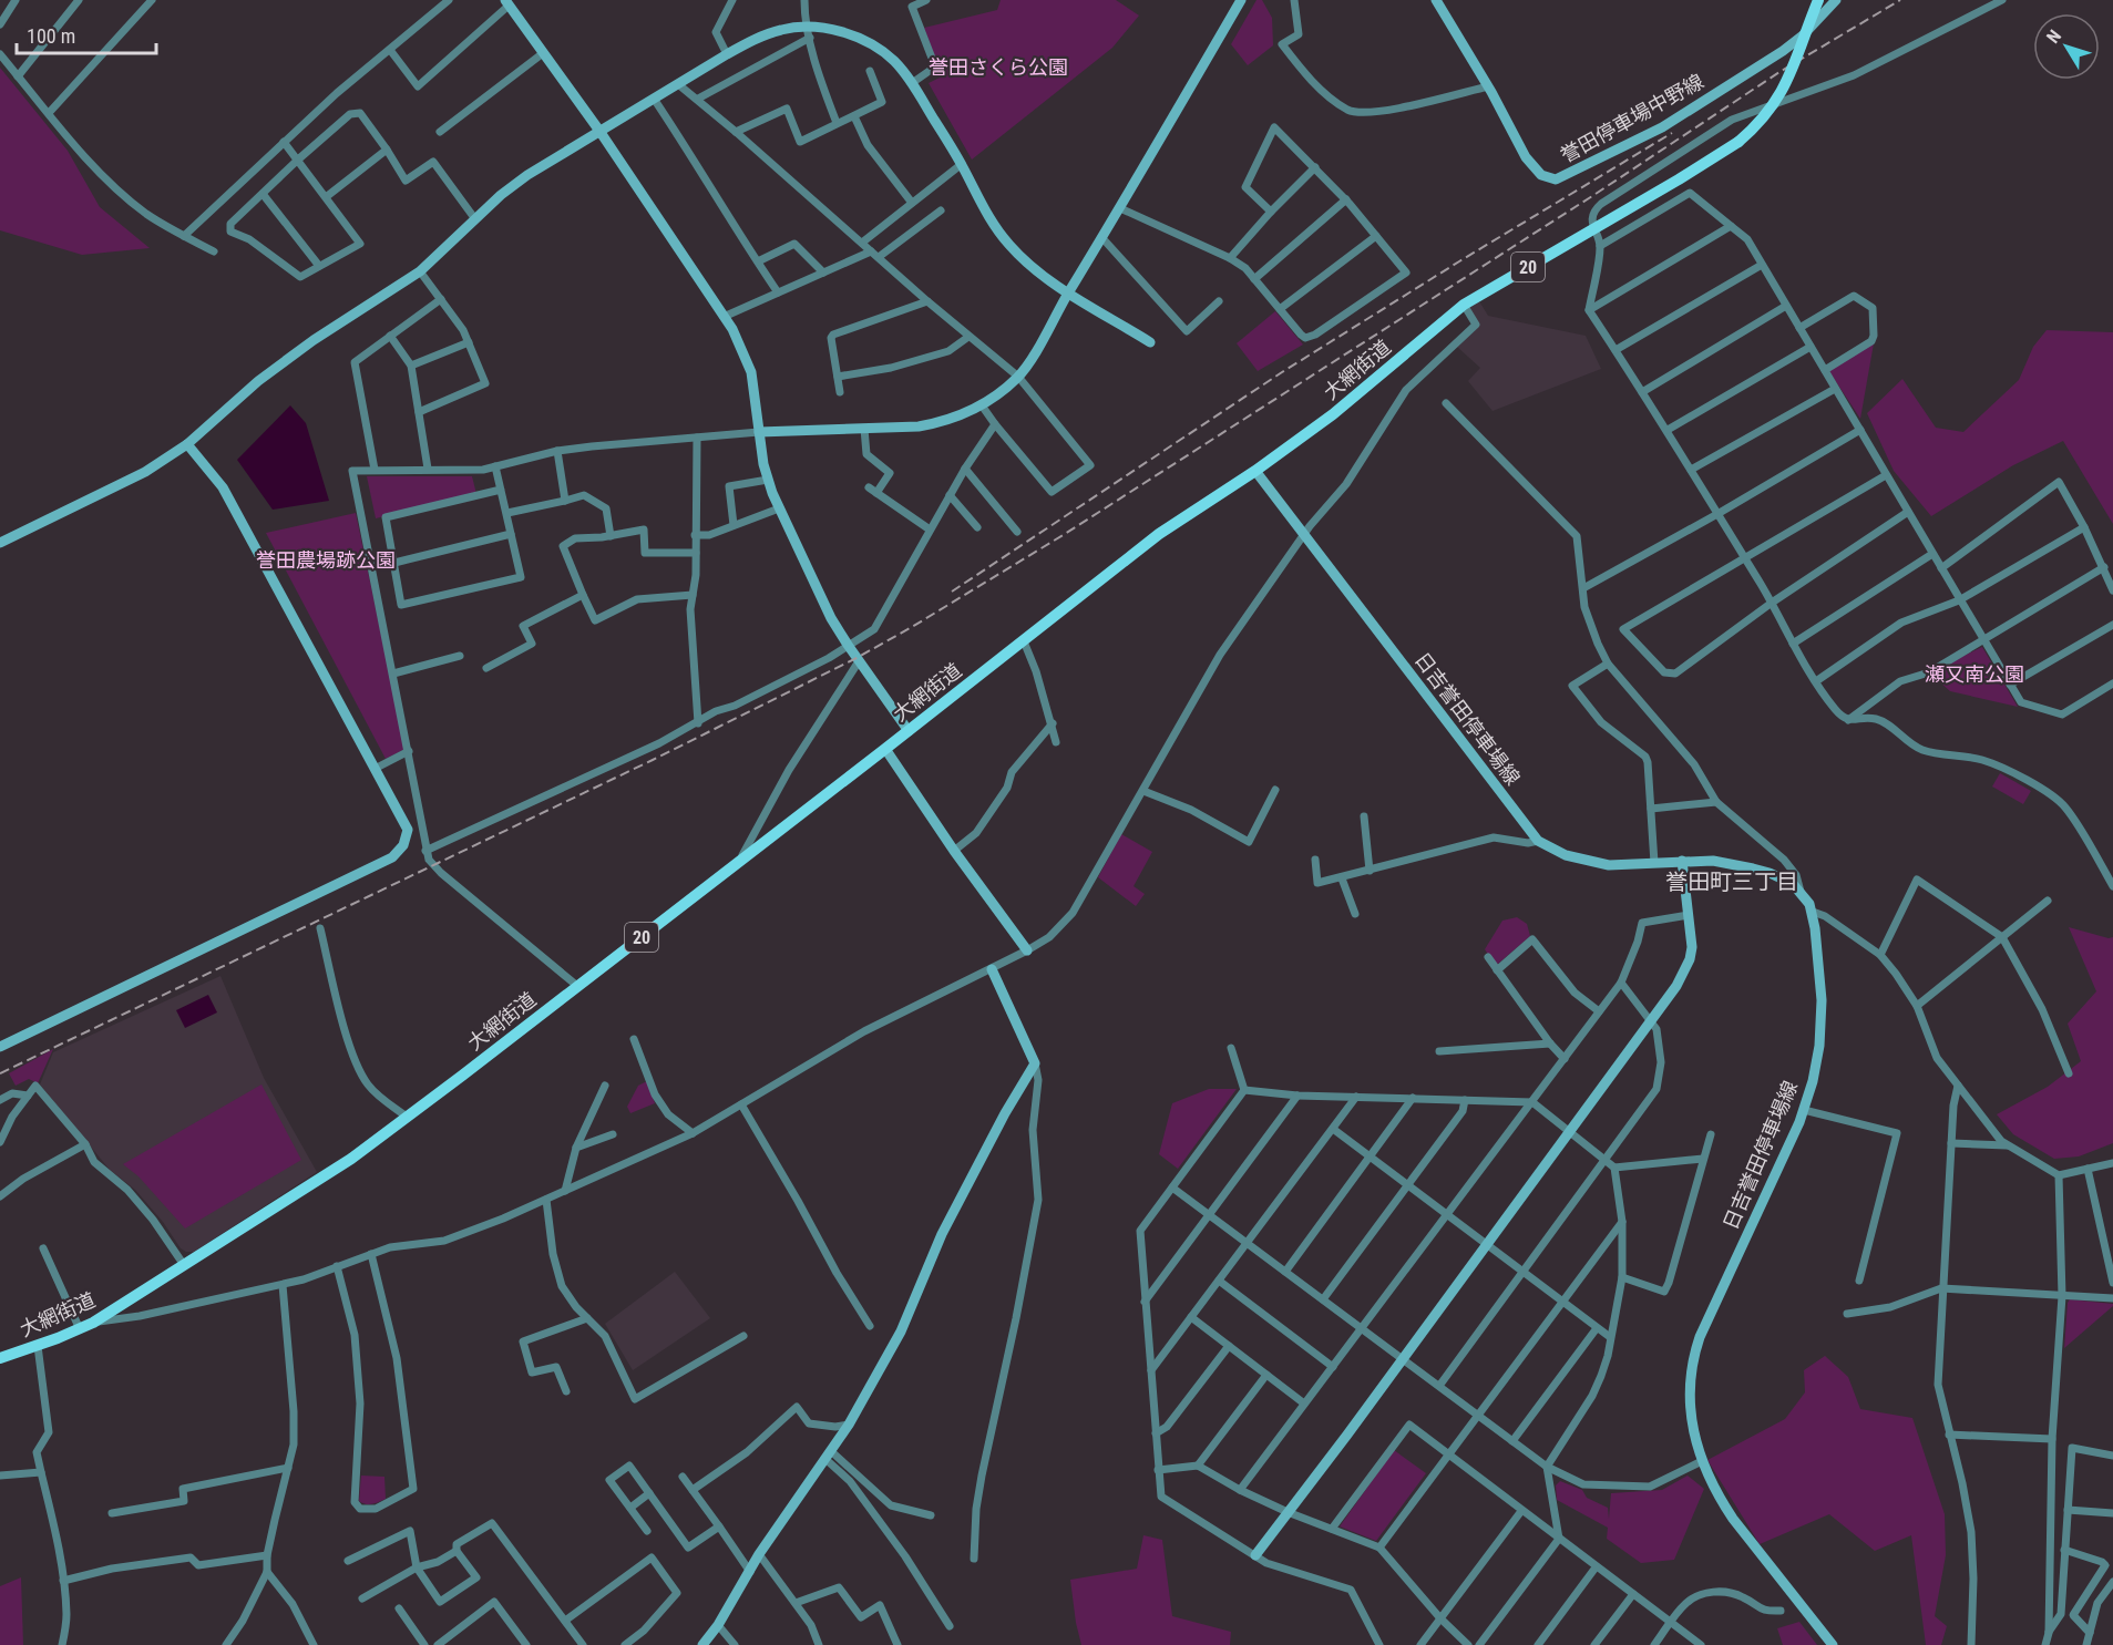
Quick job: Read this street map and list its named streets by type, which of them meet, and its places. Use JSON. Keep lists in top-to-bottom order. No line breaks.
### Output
{"streets":{"main road":["20","大網街道"],"street":["誉田停車場中野線","日吉誉田停車場線"]},"crossings":[["大網街道","日吉誉田停車場線"]],"districts":["誉田町三丁目"],"parks":["誉田さくら公園","誉田農場跡公園","瀬又南公園"],"scale_bar":"100 m","north":"top left"}
